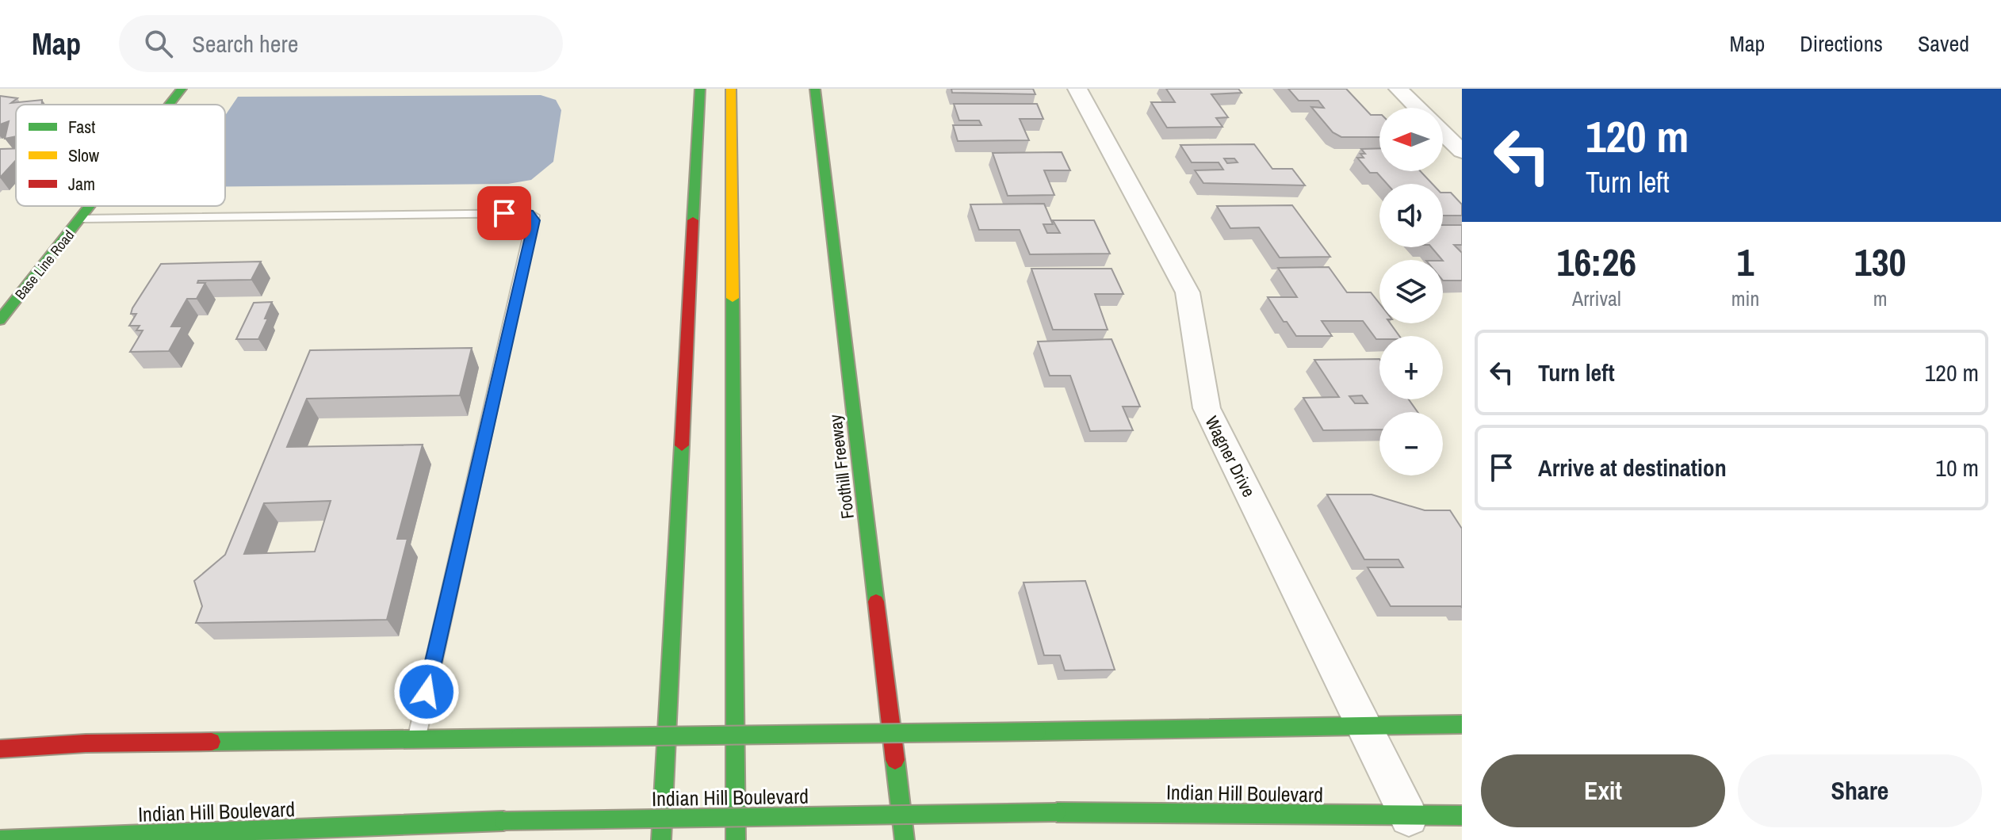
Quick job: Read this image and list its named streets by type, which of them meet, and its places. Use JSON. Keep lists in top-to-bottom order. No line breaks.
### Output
{"streets":{"main road":["Base Line Road","Foothill Freeway","Indian Hill Boulevard"],"street":["Wagner Drive"]},"crossings":[["Wagner Drive","Indian Hill Boulevard"]],"legend":["Fast","Slow","Jam"],"north":"left","page":{"header":"Map","search":"Search here","nav":["Map","Directions","Saved"],"turn":["120 m","Turn left"],"map_buttons":["+","−"],"eta":["16:26","Arrival","1","min","130","m"],"list":[{"name":"Turn left","value":"120 m"},{"name":"Arrive at destination","value":"10 m"}],"buttons":["Exit","Share"]}}
